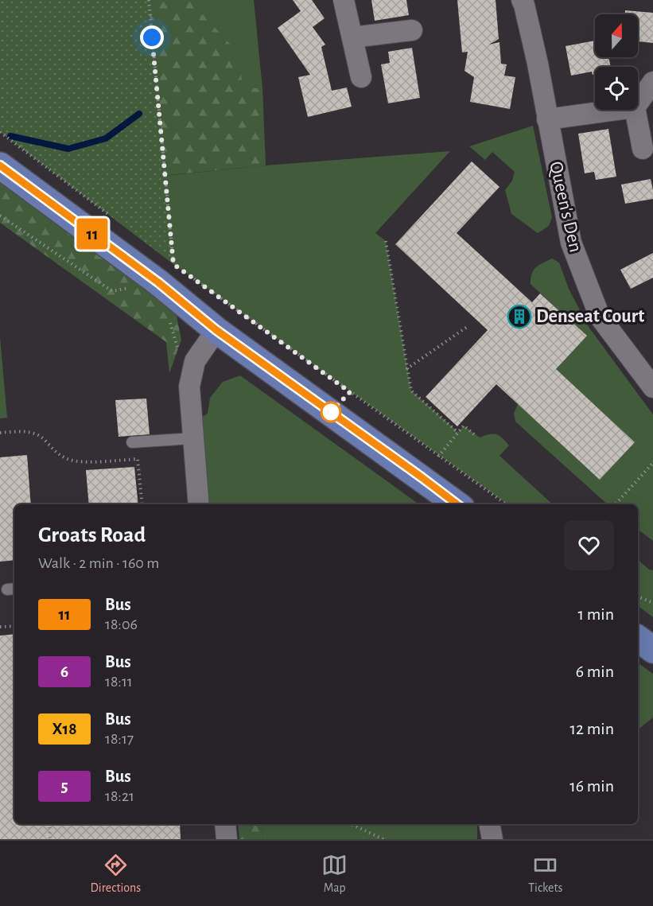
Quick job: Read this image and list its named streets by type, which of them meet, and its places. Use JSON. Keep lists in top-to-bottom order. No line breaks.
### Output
{"streets":{"street":["Queen's Den"]},"places":{"building":["Denseat Court"]},"lines":["bus line 11"],"north":"top","page":{"on_map":"11","heading":["Groats Road","Walk · 2 min · 160 m"],"list":[{"mark":"11","name":"Bus","note":"18:06","value":"1 min"},{"mark":"6","name":"Bus","note":"18:11","value":"6 min"},{"mark":"X18","name":"Bus","note":"18:17","value":"12 min"},{"mark":"5","name":"Bus","note":"18:21","value":"16 min"}],"tabs":["Directions","Map","Tickets"]}}
